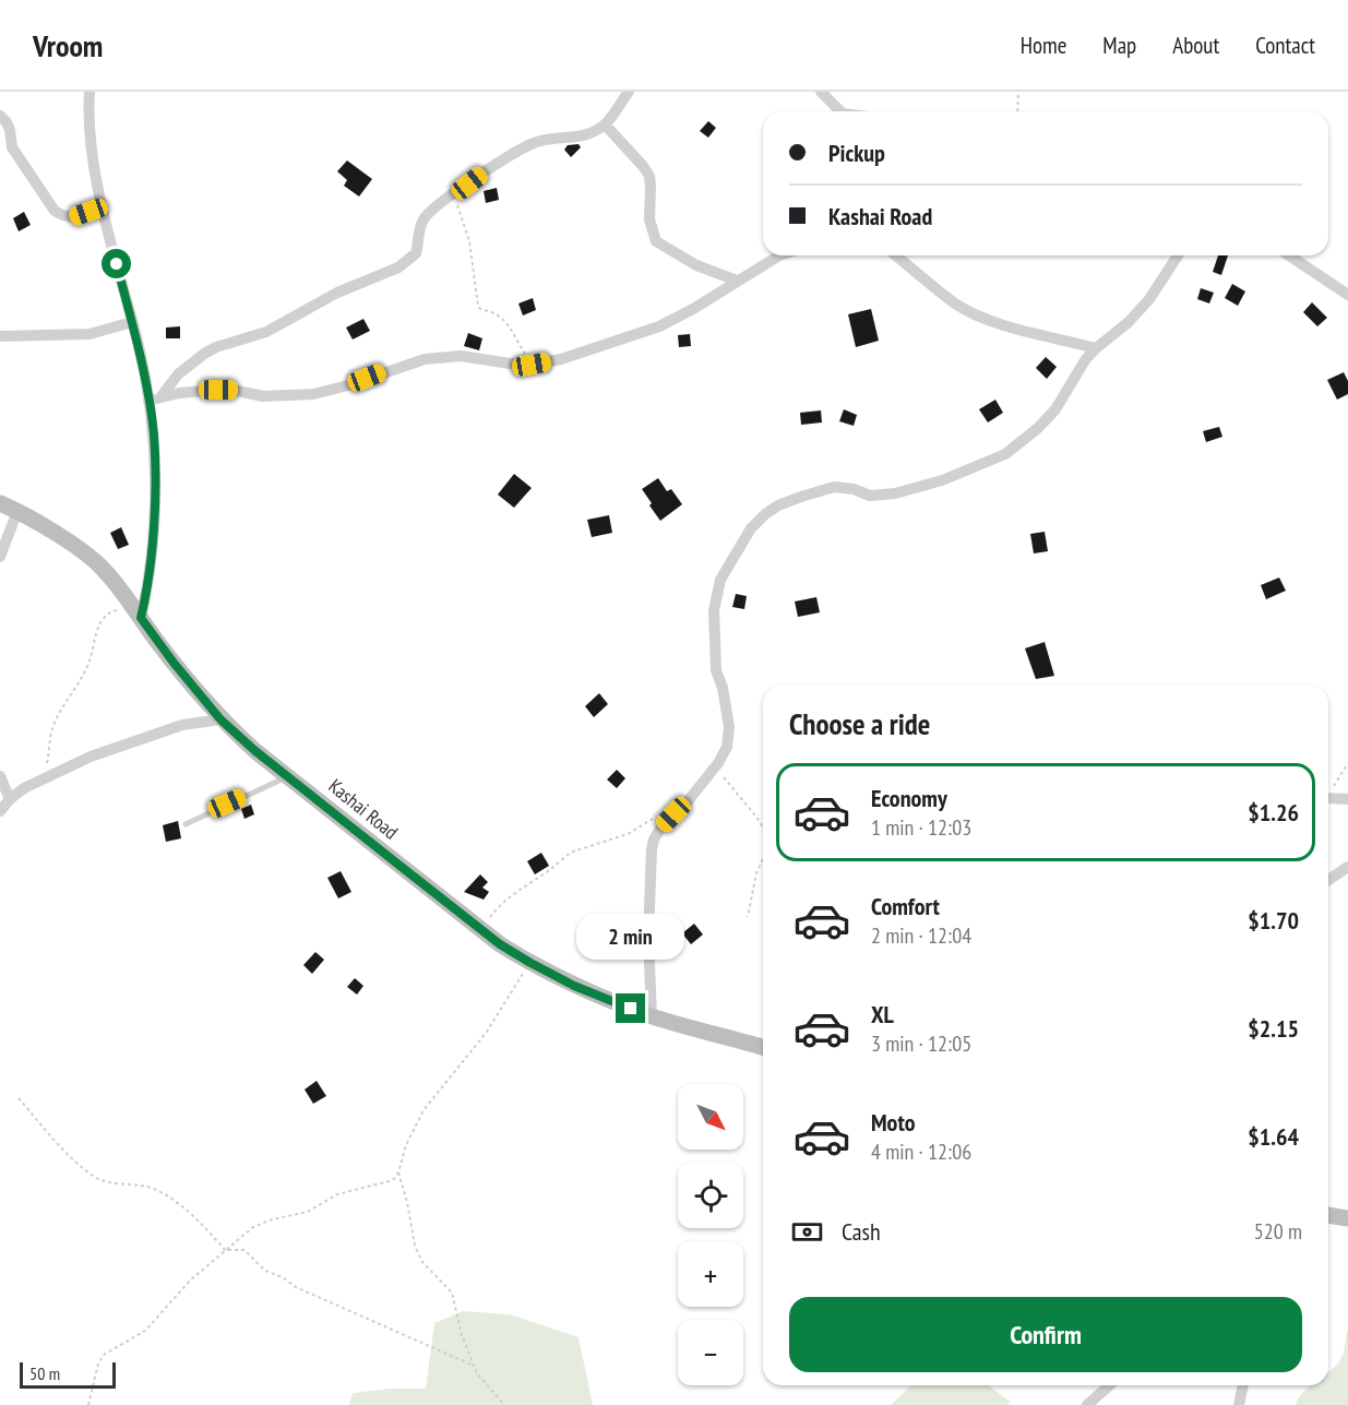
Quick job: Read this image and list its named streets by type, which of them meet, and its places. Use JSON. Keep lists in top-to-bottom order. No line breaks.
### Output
{"streets":{"street":["Kashai Road"]},"scale_bar":"50 m","north":"bottom right","page":{"header":"Vroom","nav":["Home","Map","About","Contact"],"banner":["Pickup","Kashai Road"],"heading":"Choose a ride","list":[{"name":"Economy","note":"1 min · 12:03","value":"$1.26"},{"name":"Comfort","note":"2 min · 12:04","value":"$1.70"},{"name":"XL","note":"3 min · 12:05","value":"$2.15"},{"name":"Moto","note":"4 min · 12:06","value":"$1.64"}],"bubble":"2 min","map_buttons":["+","−"],"pay":["Cash","520 m"],"buttons":"Confirm","scale":"50 m"}}
